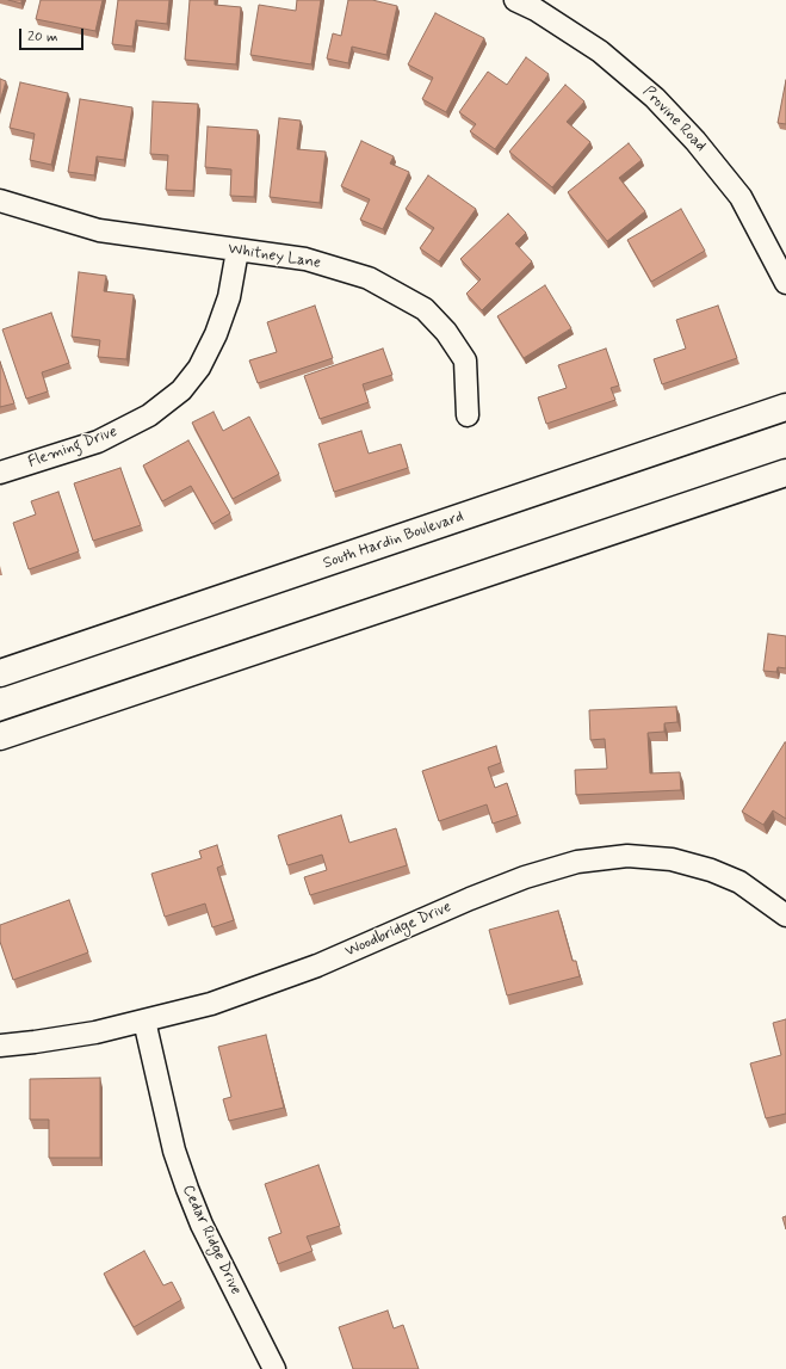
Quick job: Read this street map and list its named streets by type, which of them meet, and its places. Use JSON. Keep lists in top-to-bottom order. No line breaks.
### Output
{"streets":{"main road":["South Hardin Boulevard"],"street":["Provine Road","Whitney Lane","Fleming Drive","Woodbridge Drive","Cedar Ridge Drive"]},"crossings":[["Whitney Lane","Fleming Drive"],["Woodbridge Drive","Cedar Ridge Drive"]],"scale_bar":"20 m"}
